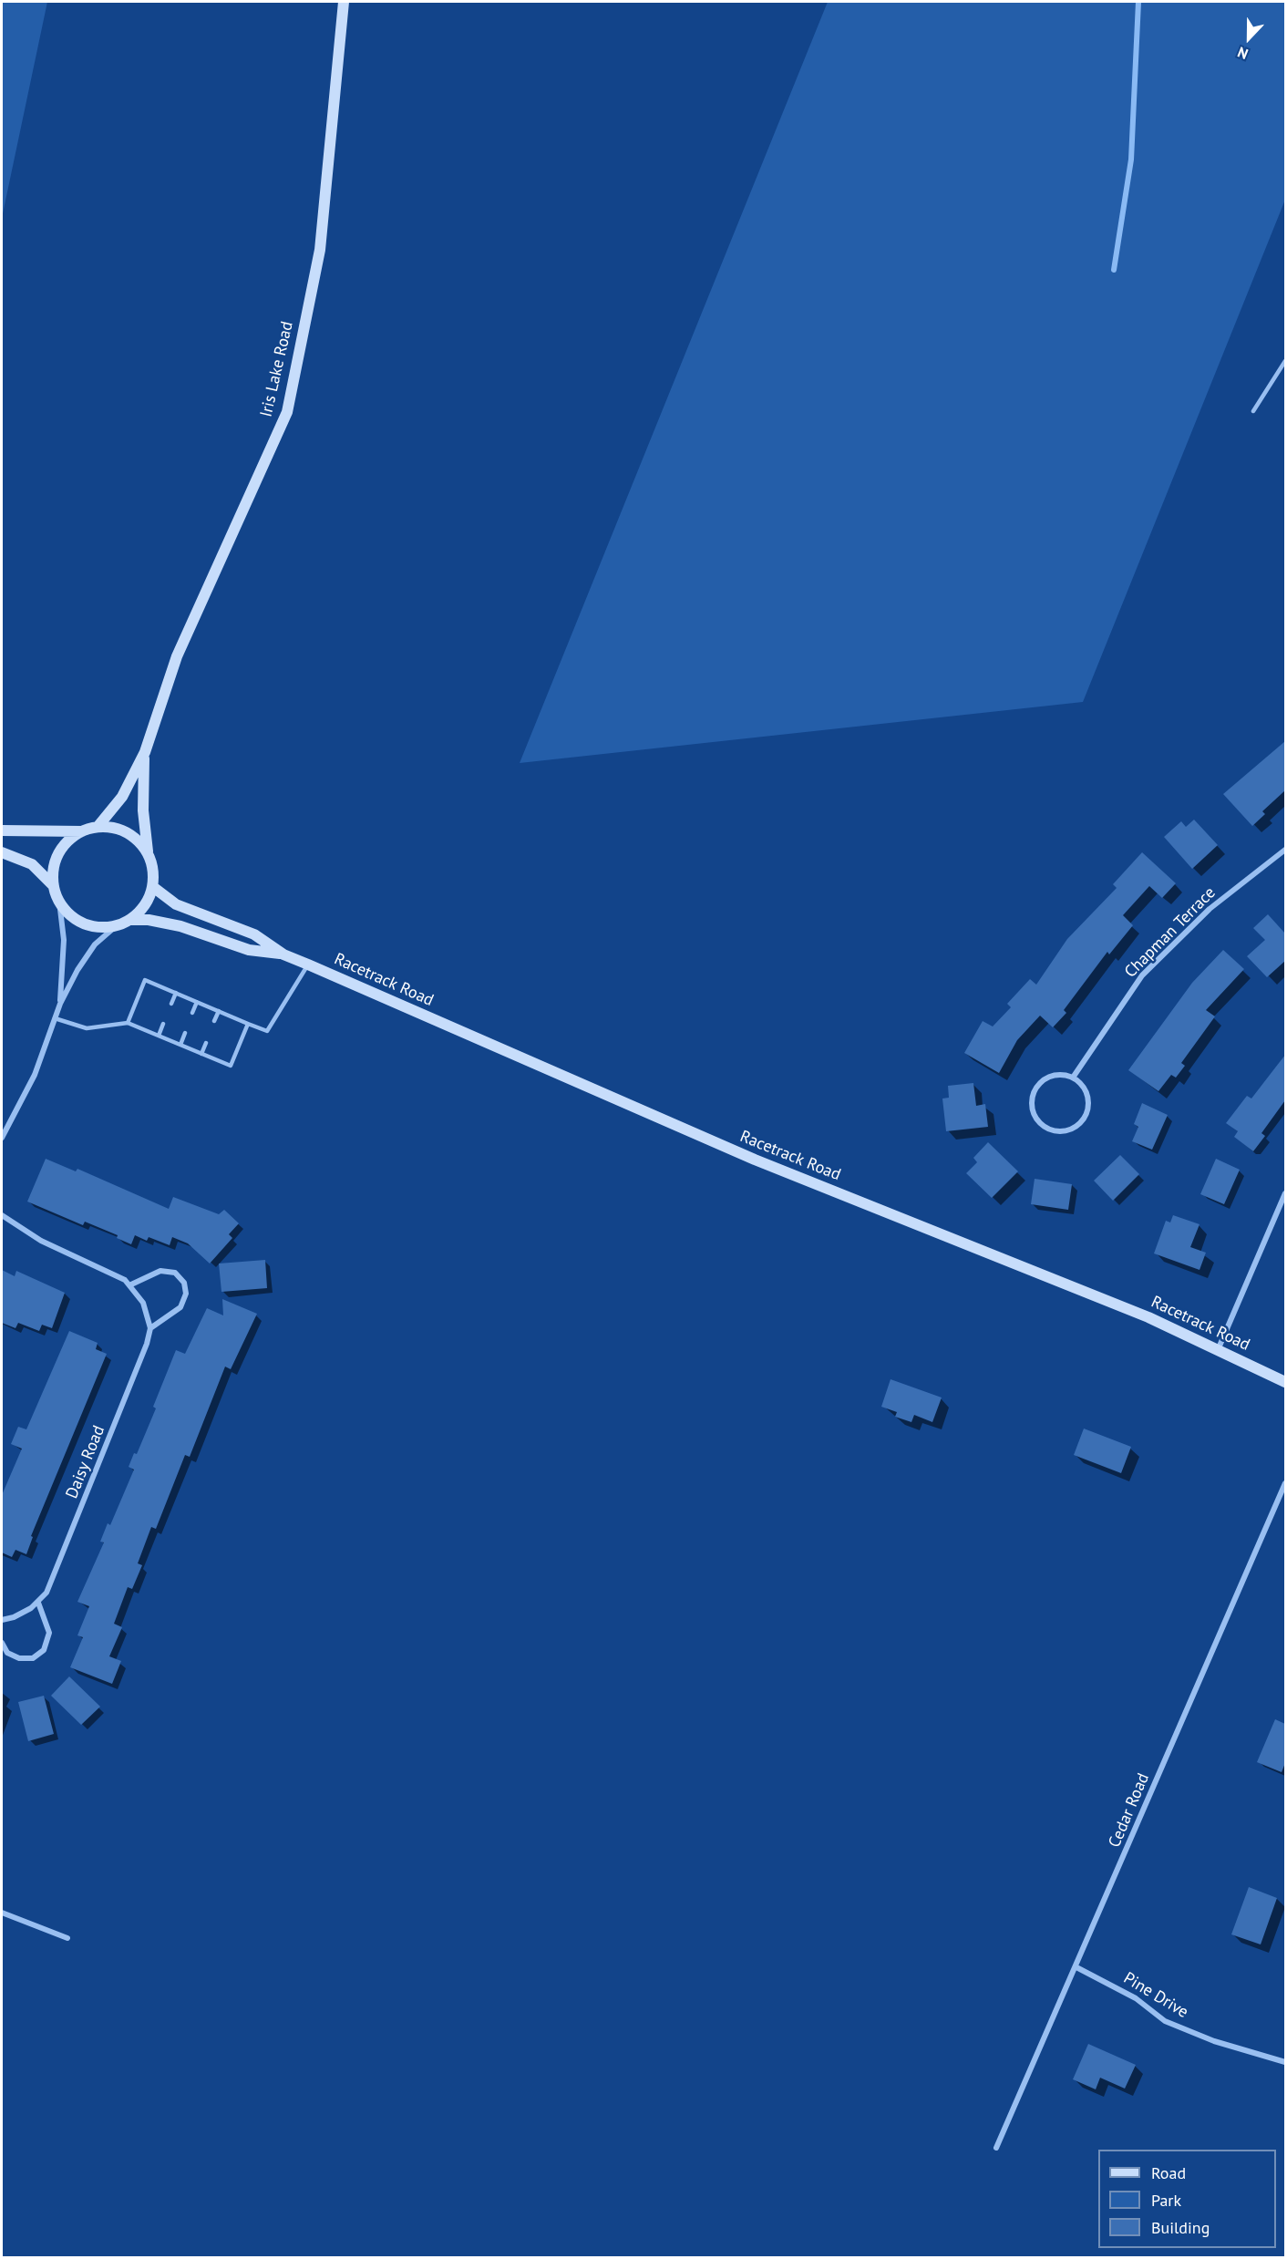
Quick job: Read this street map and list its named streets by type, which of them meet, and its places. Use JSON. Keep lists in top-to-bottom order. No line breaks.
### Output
{"streets":{"street":["Iris Lake Road","Chapman Terrace","Racetrack Road","Daisy Road","Cedar Road","Pine Drive"]},"crossings":[["Iris Lake Road","Racetrack Road"],["Cedar Road","Pine Drive"]],"legend":["Road","Park","Building"],"north":"bottom"}
